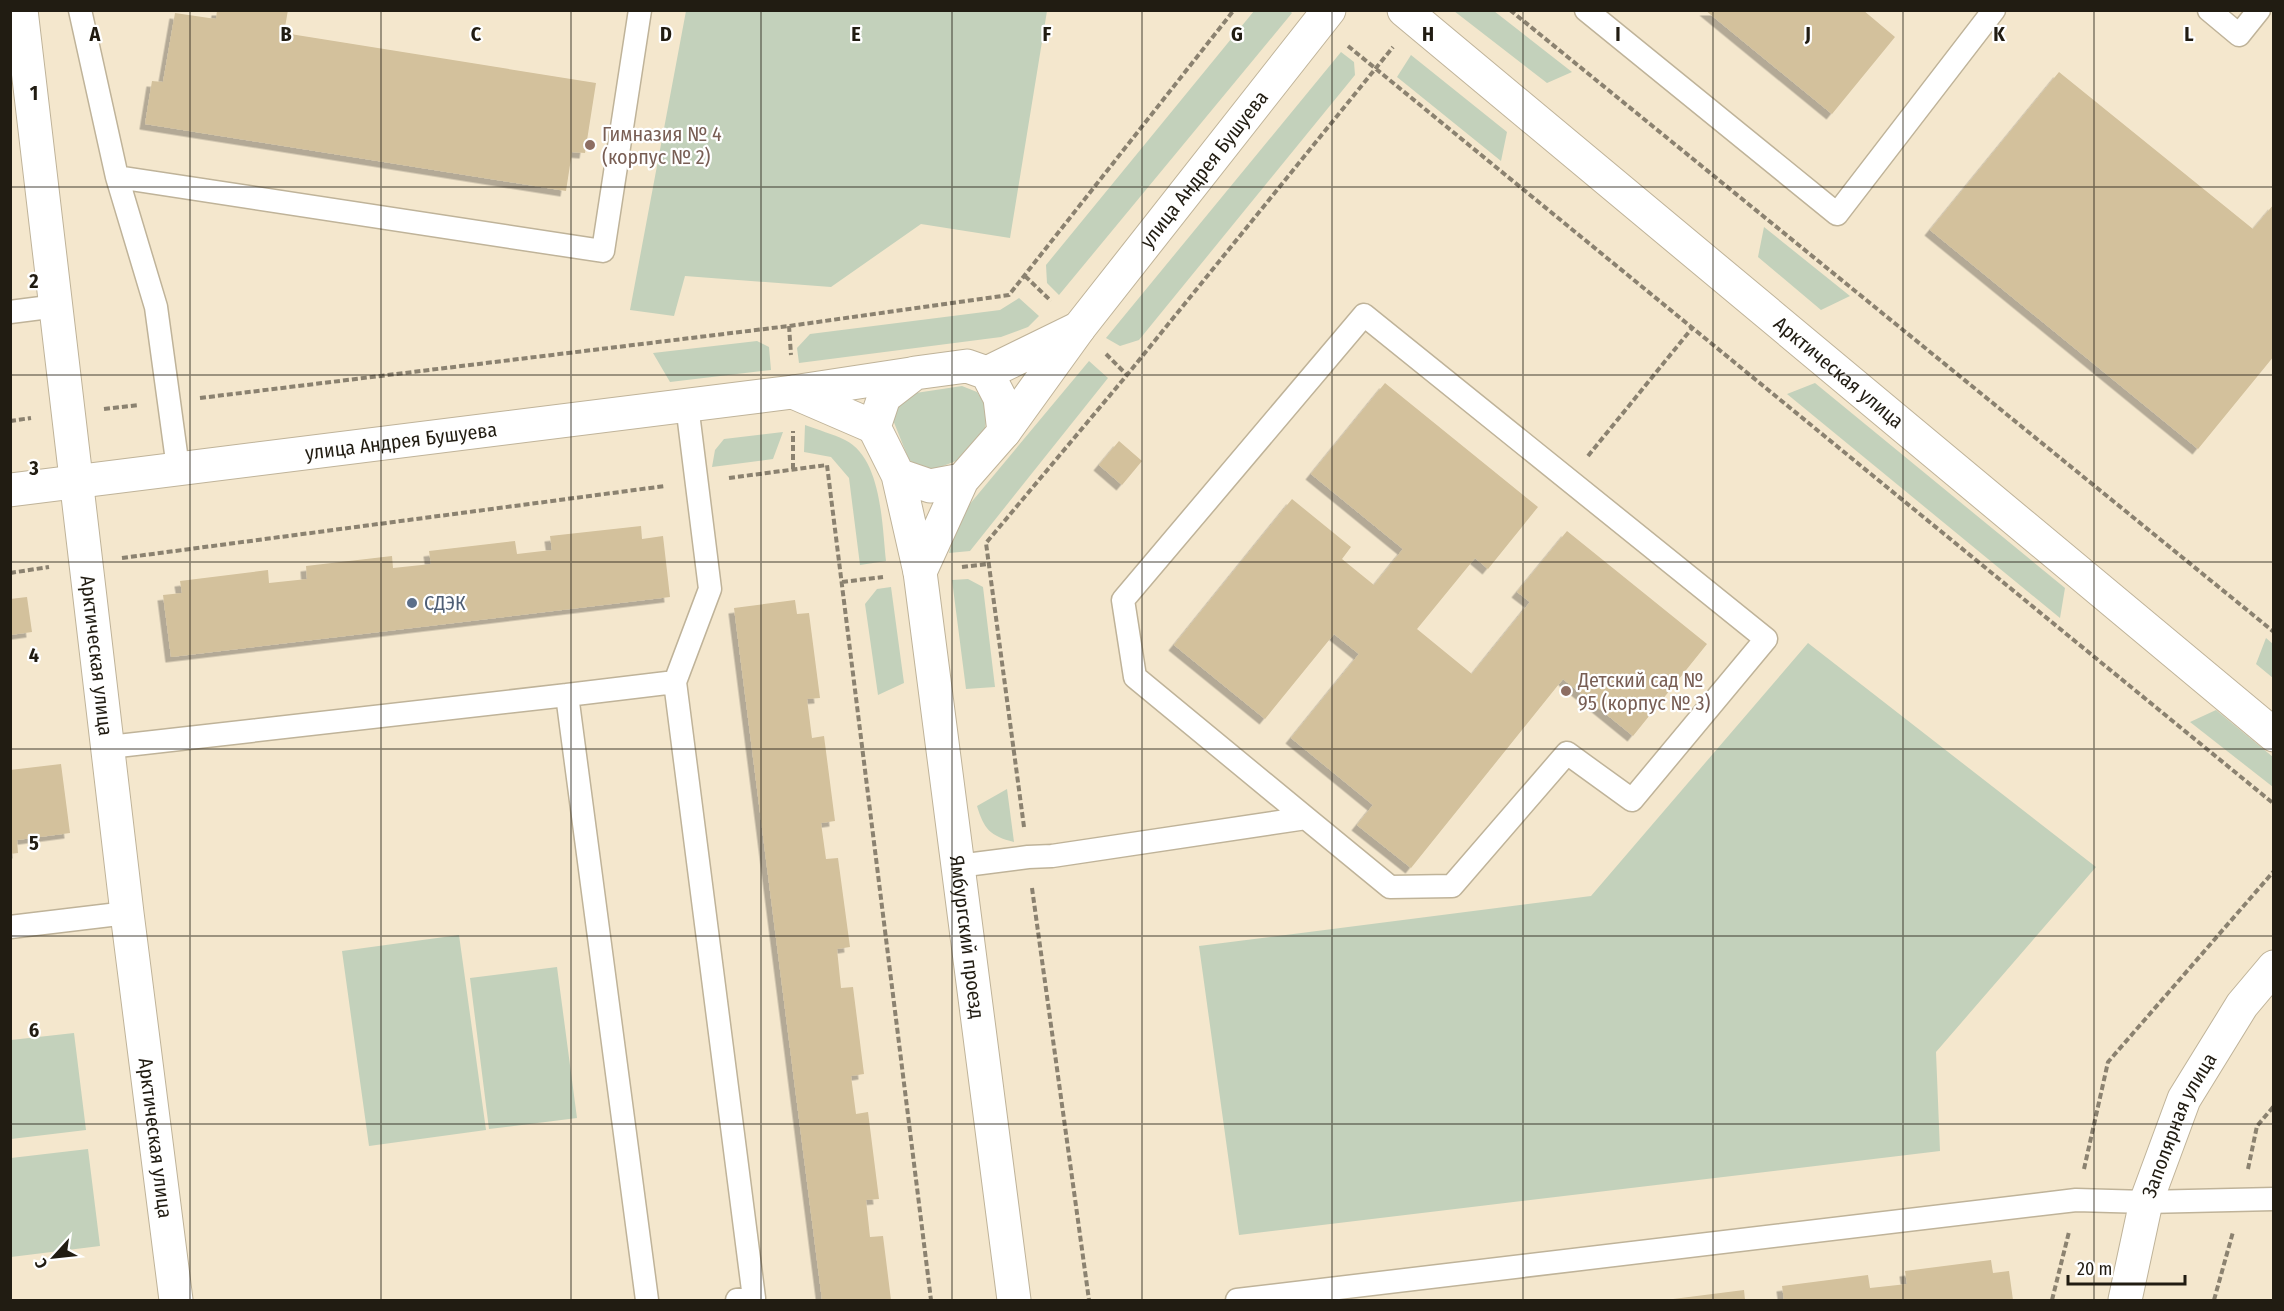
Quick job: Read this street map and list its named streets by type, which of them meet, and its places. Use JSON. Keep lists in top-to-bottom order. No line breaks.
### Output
{"streets":{"street":["улица Андрея Бушуева","Арктическая улица","Ямбургский проезд","Заполярная улица"]},"crossings":[["улица Андрея Бушуева","Арктическая улица"],["улица Андрея Бушуева","Ямбургский проезд"]],"places":["Гимназия № 4 (корпус № 2)","СДЭК","Детский сад № 95 (корпус № 3)"],"scale_bar":"20 m","north":"bottom left","grid":{"columns":["A","B","C","D","E","F","G","H","I","J","K","L"],"rows":["1","2","3","4","5","6"]}}
